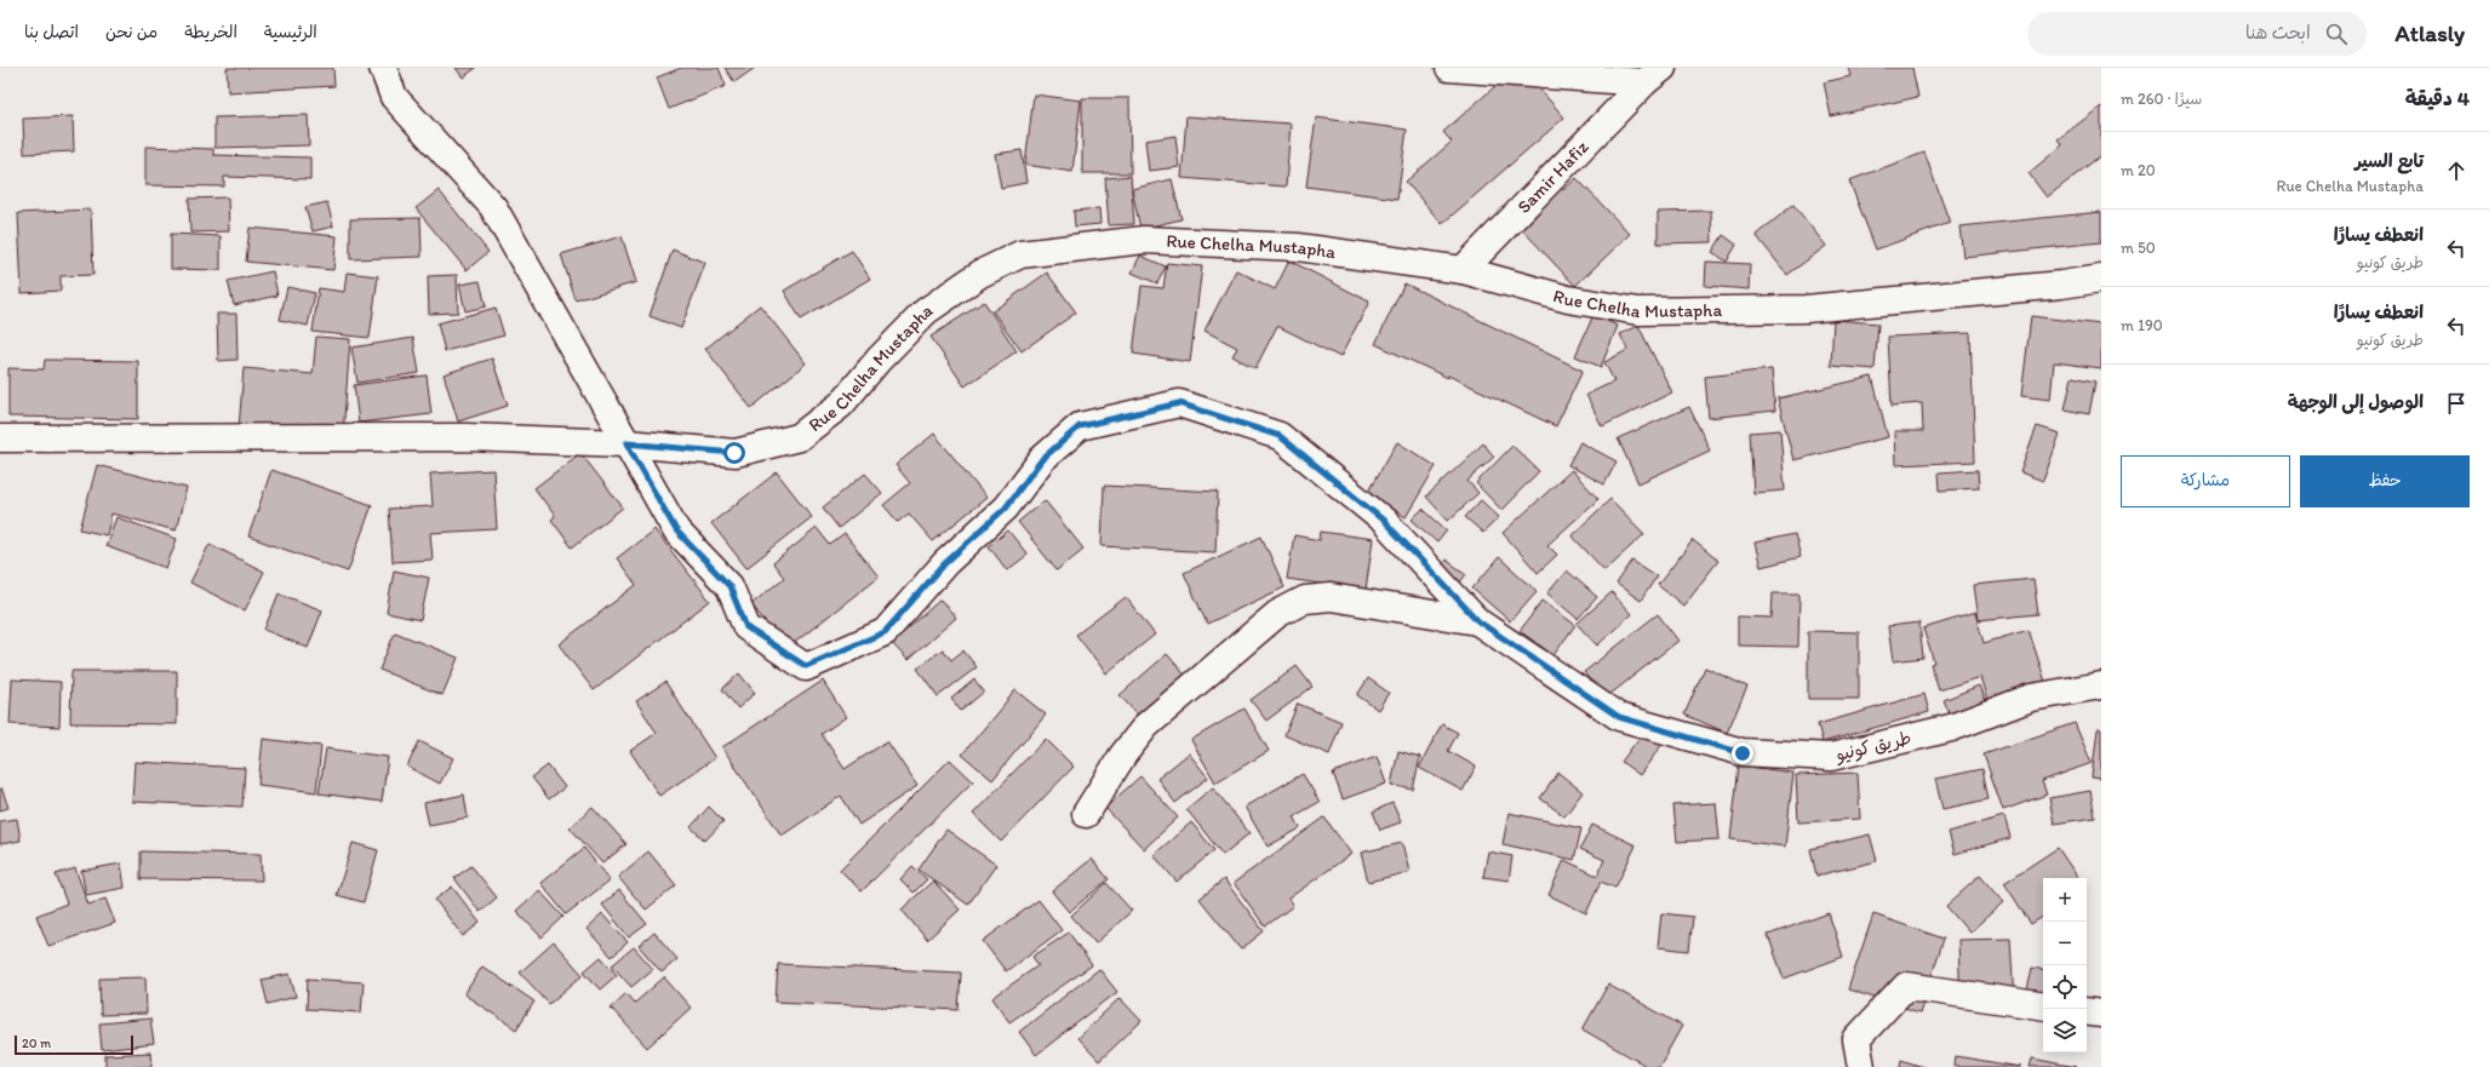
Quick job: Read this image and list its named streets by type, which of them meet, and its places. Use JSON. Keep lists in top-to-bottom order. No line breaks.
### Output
{"streets":{"street":["Samir Hafiz","Rue Chelha Mustapha","طريق كونيو"]},"crossings":[["Samir Hafiz","Rue Chelha Mustapha"],["Rue Chelha Mustapha","طريق كونيو"]],"scale_bar":"20 m","page":{"header":"Atlasly","search":"ابحث هنا","nav":["الرئيسية","الخريطة","من نحن","اتصل بنا"],"heading":["4 دقيقة","سيرًا · 260 m"],"list":[["تابع السير","Rue Chelha Mustapha","20 m"],["انعطف يسارًا","طريق كونيو","50 m"],["انعطف يسارًا","طريق كونيو","190 m"],"الوصول إلى الوجهة"],"buttons":["حفظ","مشاركة"],"map_buttons":["+","−"],"scale":"20 m"}}
